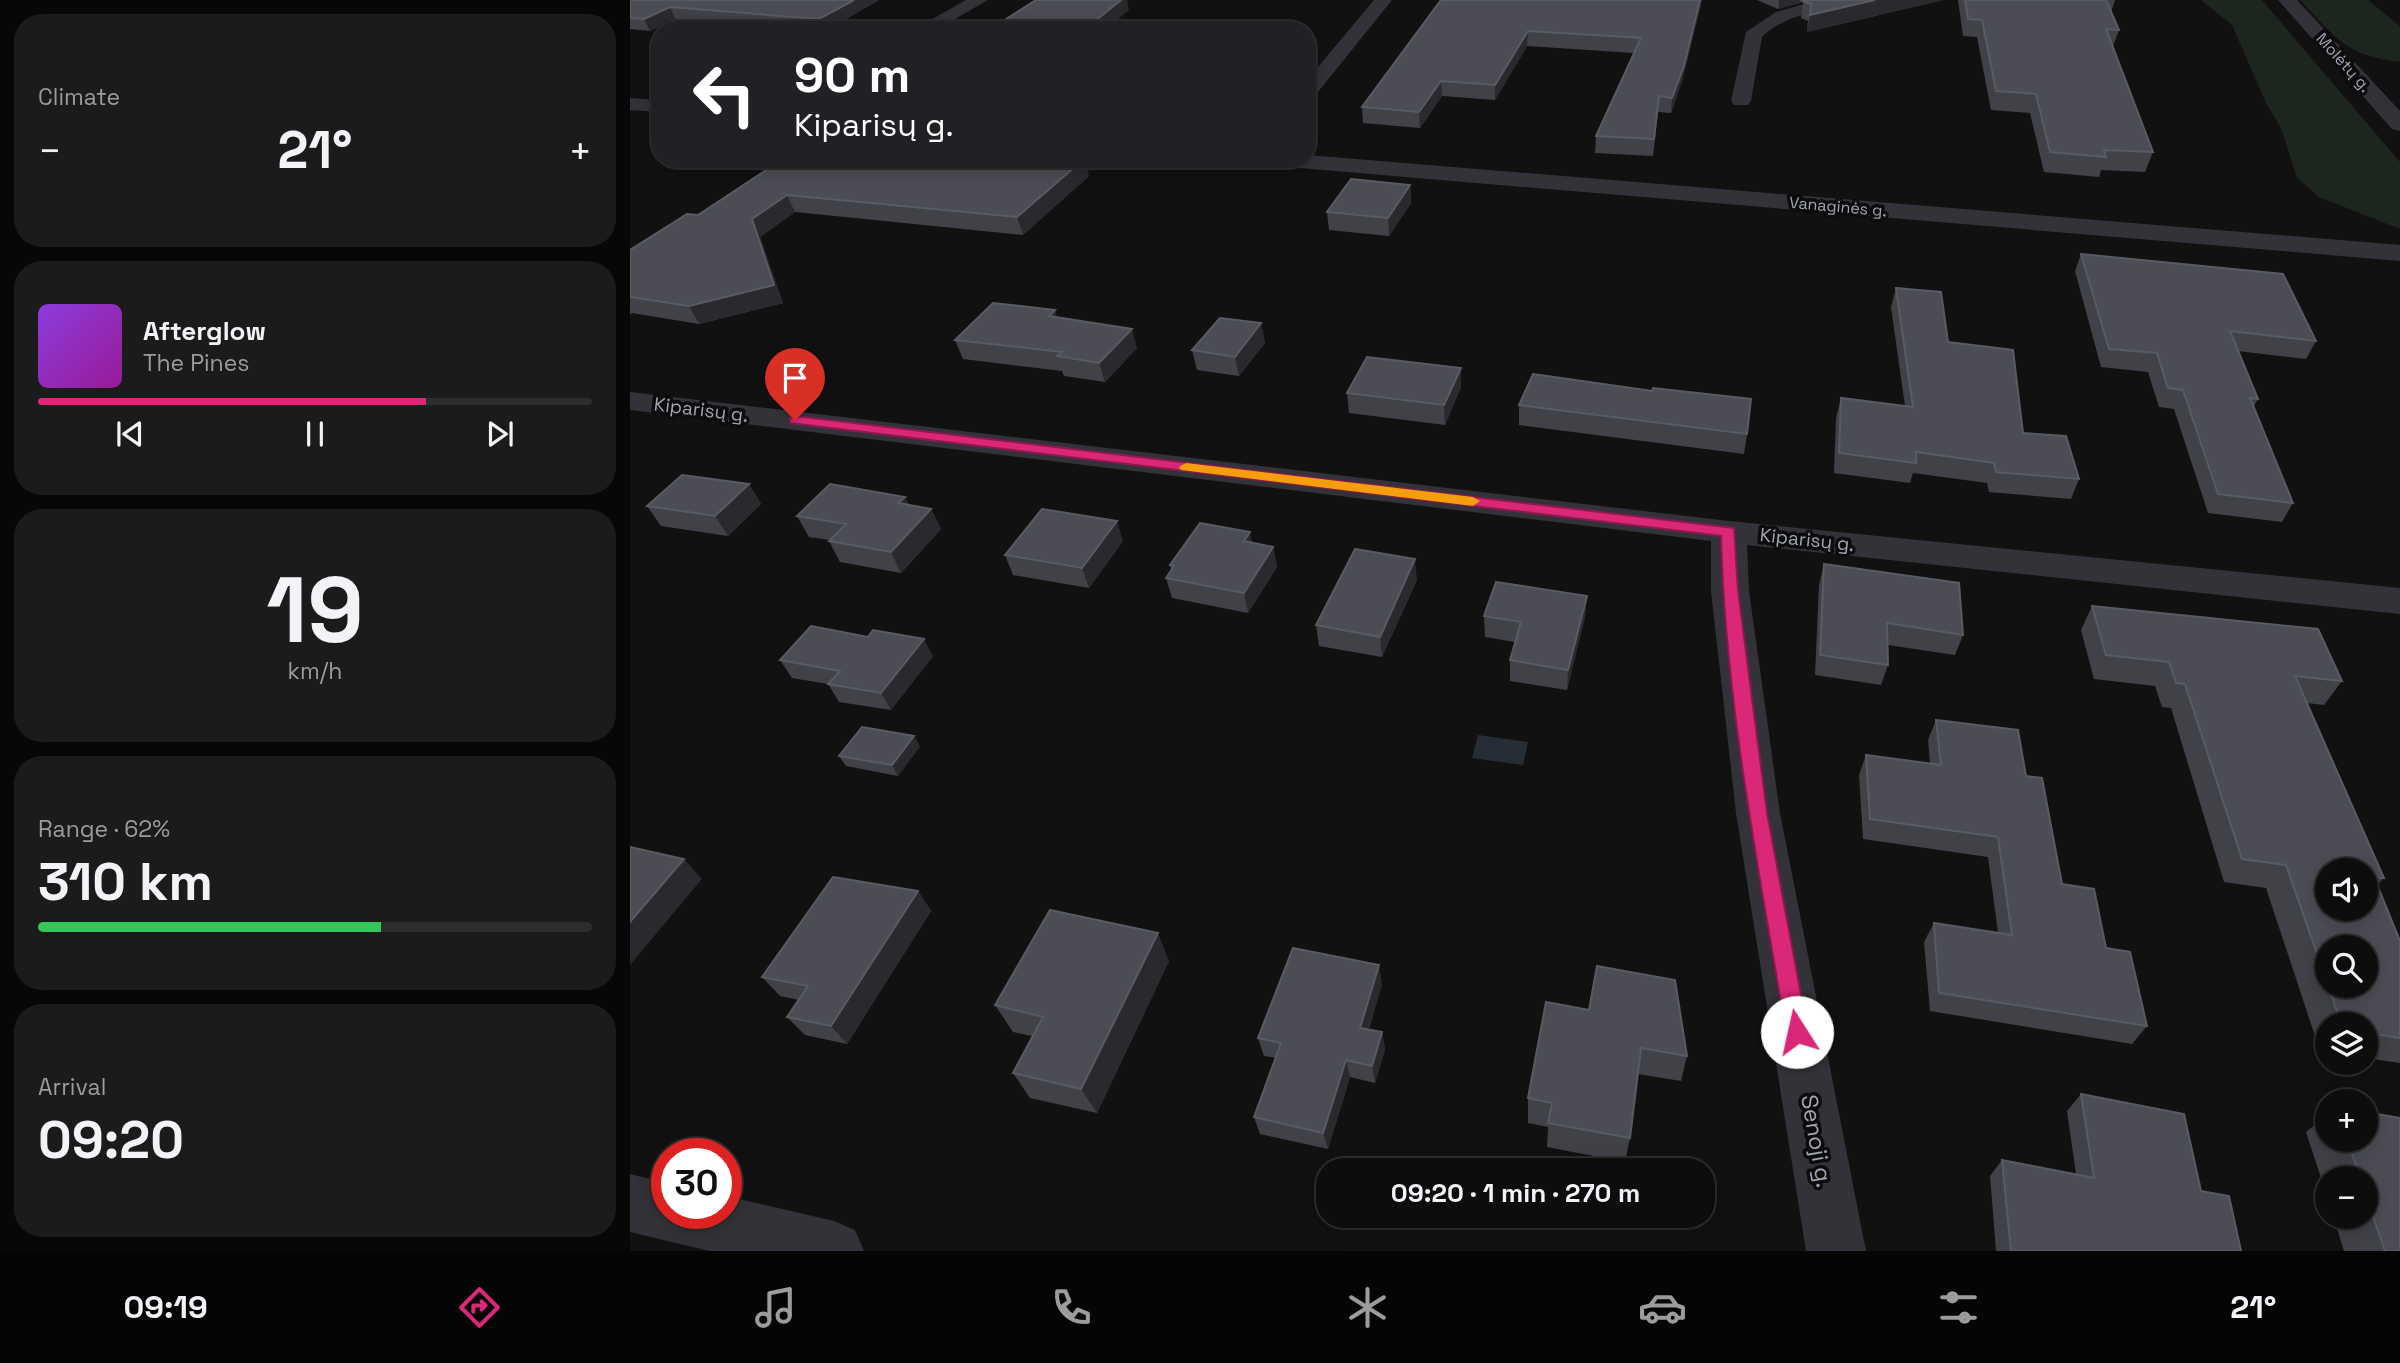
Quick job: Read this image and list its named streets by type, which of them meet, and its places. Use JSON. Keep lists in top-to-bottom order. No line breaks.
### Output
{"streets":{"street":["Molėtų g.","Vanaginės g.","Kiparisų g.","Senoji g."]},"crossings":[["Kiparisų g.","Senoji g."]],"page":{"tile":["Climate",["19","km/h"],["Range · 62%","310 km"],["Arrival","09:20"]],"turn":["90 m","Kiparisų g."],"heat":["−","21°","+"],"song":["Afterglow","The Pines"],"map_buttons":["+","−"],"limit":"30","trip":"09:20 · 1 min · 270 m","tabs":["09:19","21°"]}}
